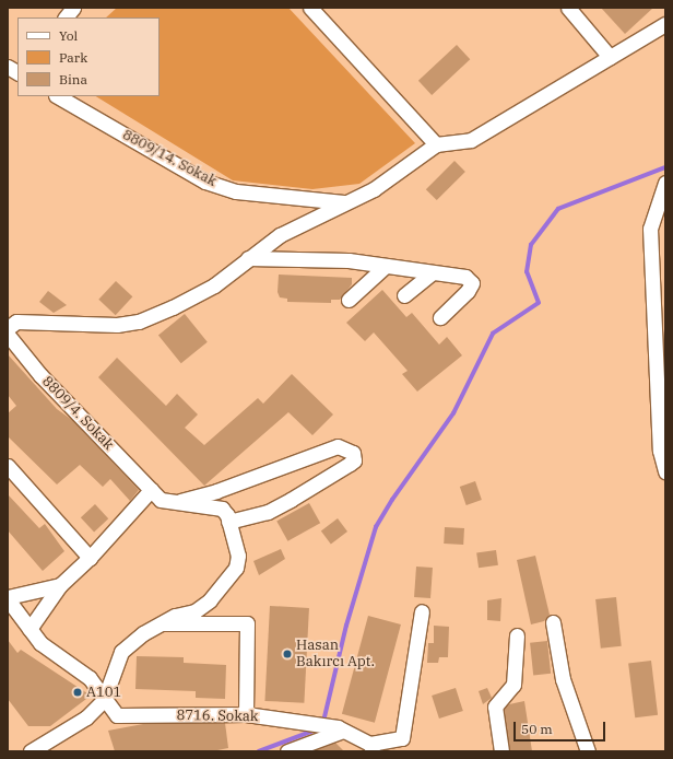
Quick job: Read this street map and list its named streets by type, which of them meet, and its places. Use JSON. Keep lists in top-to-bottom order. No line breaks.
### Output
{"streets":{"street":["8809/14. Sokak","8809/4. Sokak","8716. Sokak"]},"places":["Hasan Bakırcı Apt.","A101"],"legend":["Yol","Park","Bina"],"scale_bar":"50 m"}
